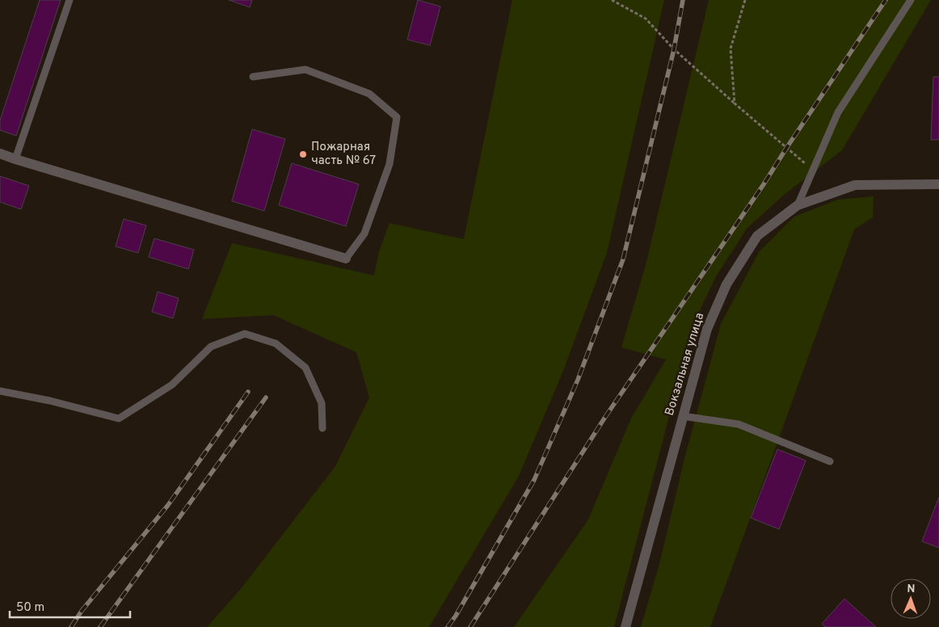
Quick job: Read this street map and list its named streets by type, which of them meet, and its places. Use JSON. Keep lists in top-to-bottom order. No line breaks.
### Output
{"streets":{"street":["Вокзальная улица"]},"places":["Пожарная часть № 67"],"scale_bar":"50 m","north":"top"}
